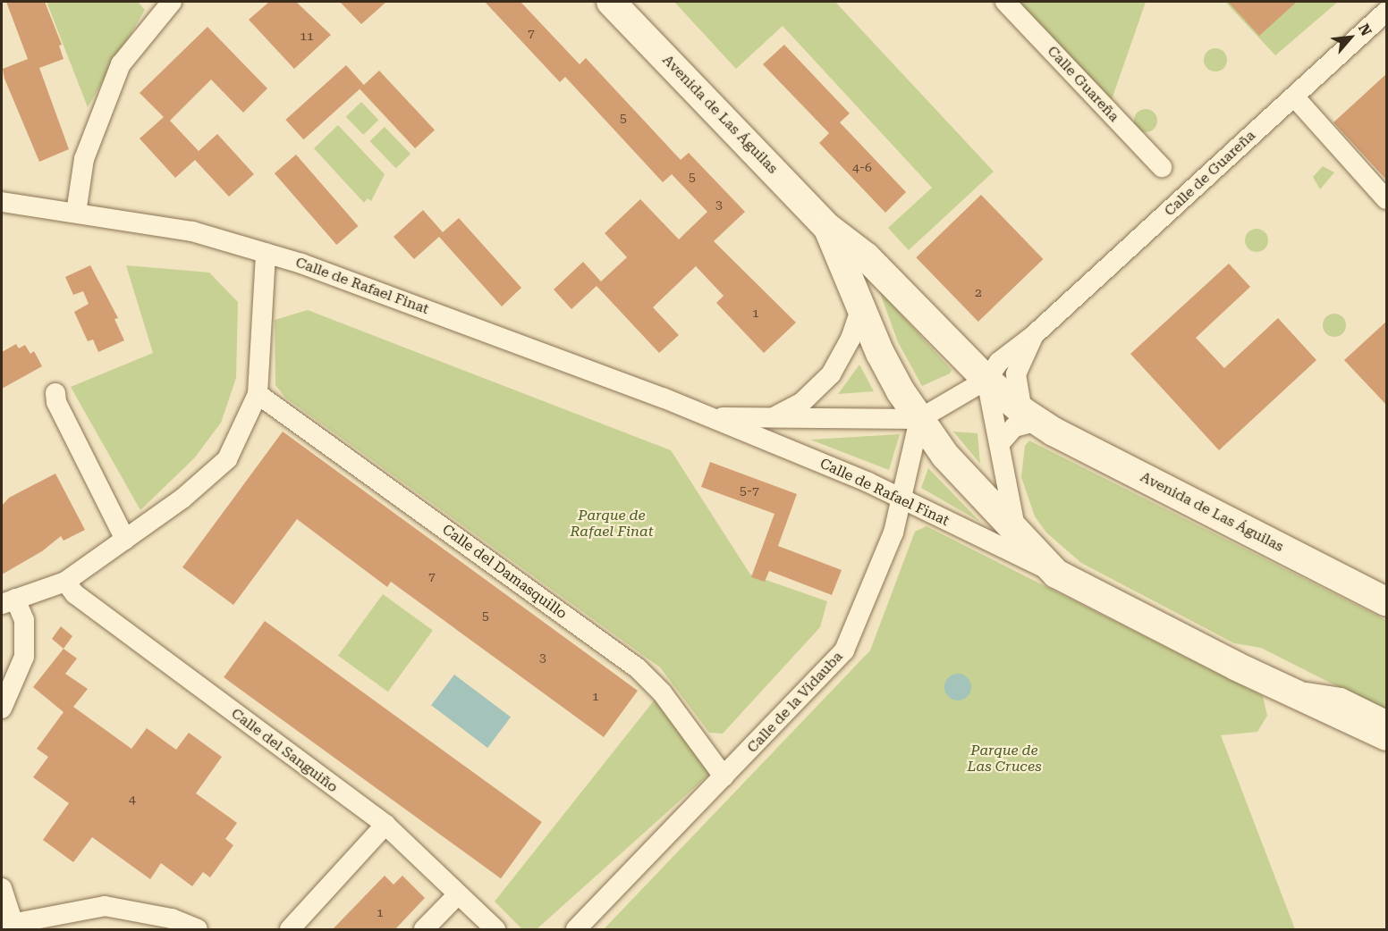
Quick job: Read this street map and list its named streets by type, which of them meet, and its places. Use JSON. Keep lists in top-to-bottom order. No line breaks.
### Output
{"streets":{"street":["Calle Guareña","Avenida de Las Águilas","Calle de Guareña","Calle de Rafael Finat","Calle del Damasquillo","Calle de la Vidauba","Calle del Sanguiño"]},"crossings":[["Avenida de Las Águilas","Calle de Guareña"],["Avenida de Las Águilas","Calle de Rafael Finat"],["Avenida de Las Águilas","Calle de la Vidauba"],["Calle de Rafael Finat","Calle de la Vidauba"],["Calle del Damasquillo","Calle de la Vidauba"]],"parks":["Parque de Rafael Finat","Parque de Las Cruces"],"house_numbers":["7","11","5","4-6","5","3","2","1","5-7","7","5","3","1","4","1"],"north":"top right"}
